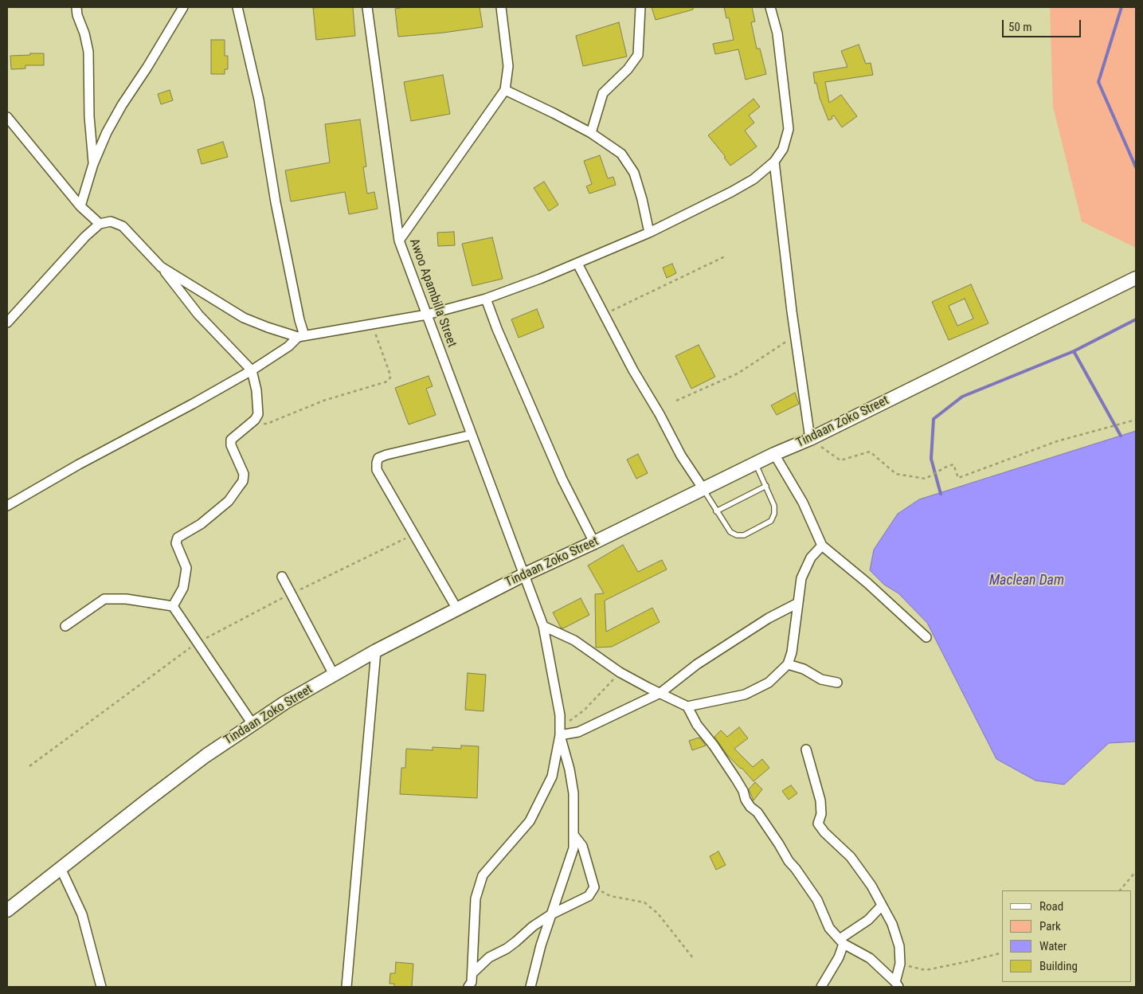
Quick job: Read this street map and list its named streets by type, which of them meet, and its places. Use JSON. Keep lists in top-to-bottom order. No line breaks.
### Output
{"streets":{"main road":["Tindaan Zoko Street"],"street":["Awoo Apambilla Street"]},"crossings":[["Awoo Apambilla Street","Tindaan Zoko Street"]],"water":["Maclean Dam"],"legend":["Road","Park","Water","Building"],"scale_bar":"50 m"}
